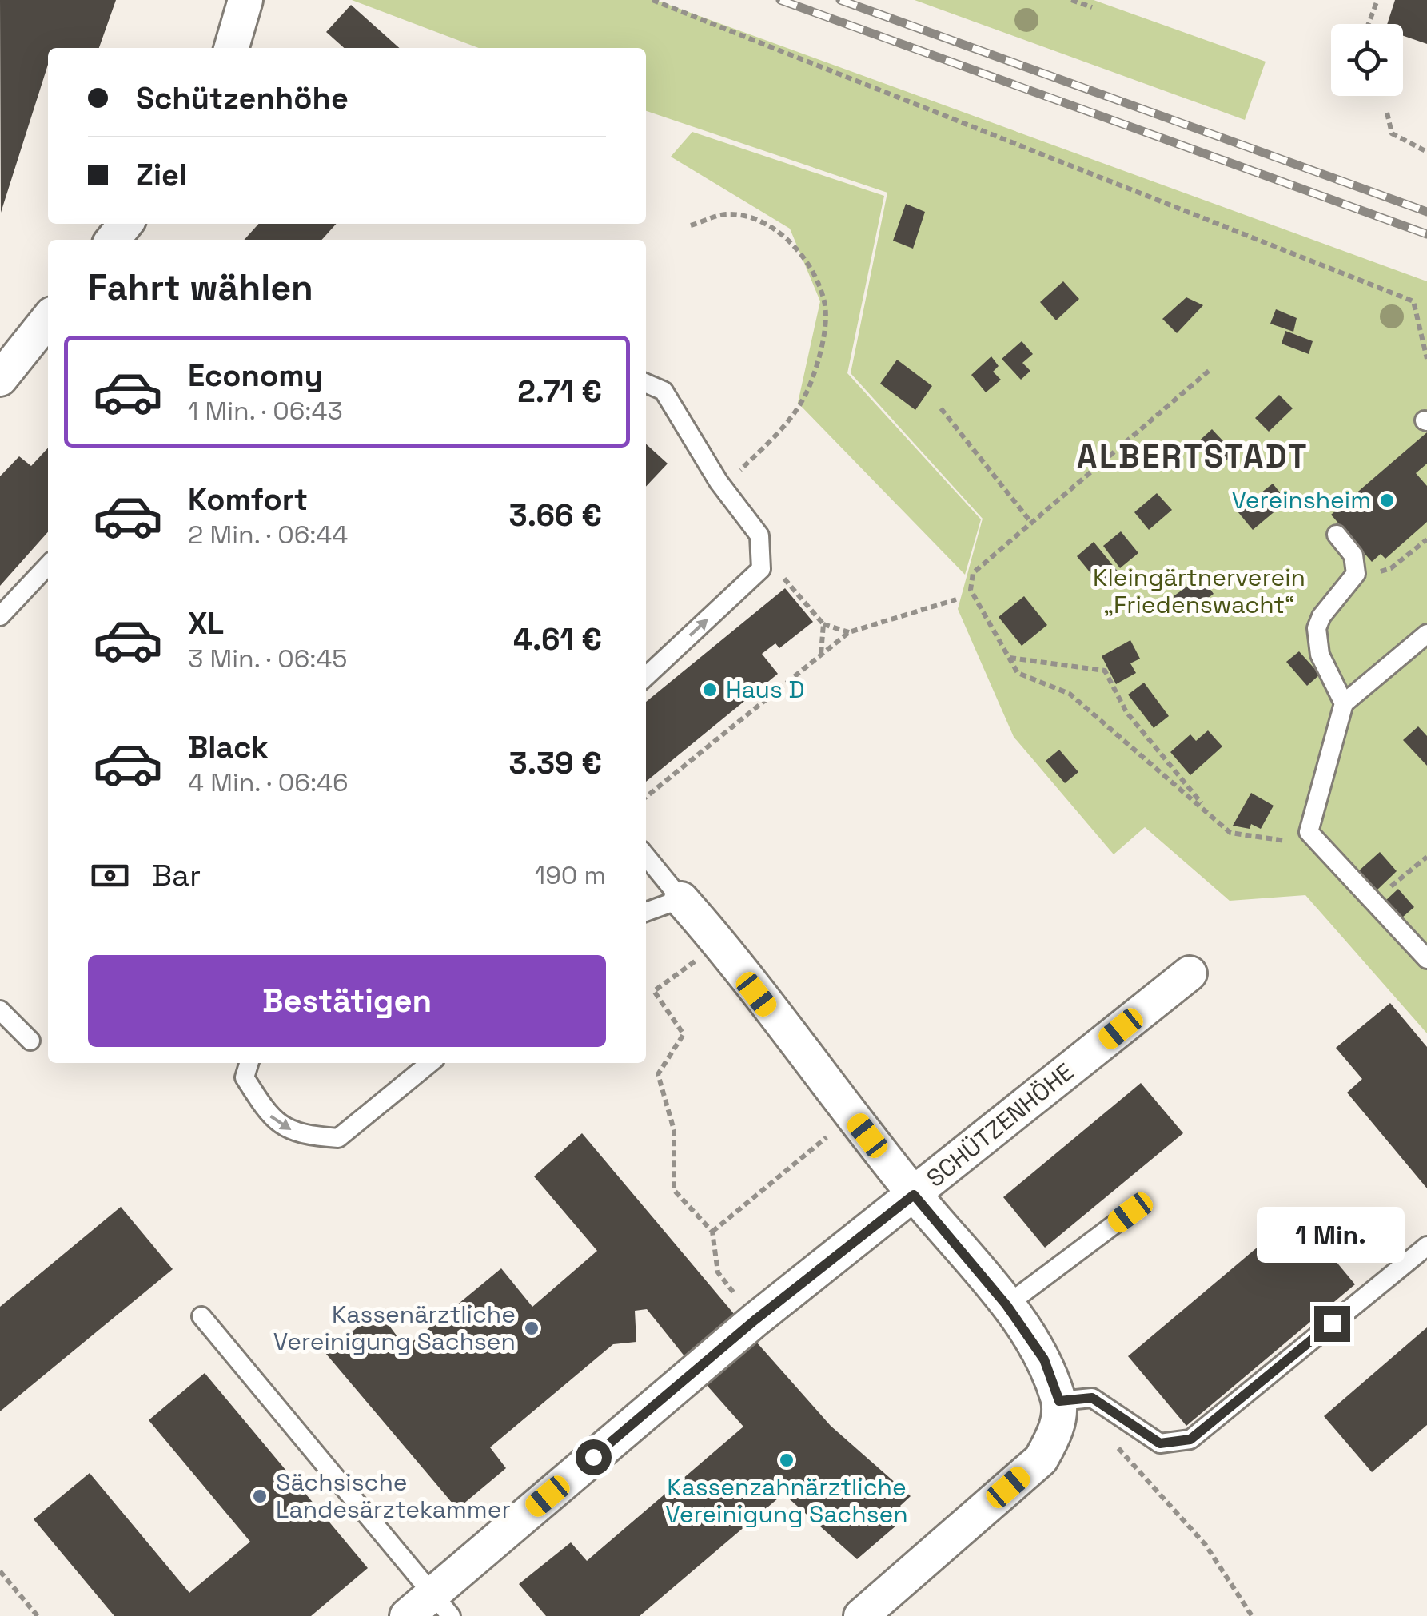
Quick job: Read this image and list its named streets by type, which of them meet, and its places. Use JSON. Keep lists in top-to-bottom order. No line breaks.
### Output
{"streets":{"street":["SCHÜTZENHÖHE"]},"districts":["ALBERTSTADT"],"parks":["Kleingärtnerverein „Friedenswacht“"],"places":["Vereinsheim","Haus D","Kassenärztliche Vereinigung Sachsen","Kassenzahnärztliche Vereinigung Sachsen","Sächsische Landesärztekammer"],"page":{"banner":["Schützenhöhe","Ziel"],"heading":"Fahrt wählen","list":[{"name":"Economy","note":"1 Min. · 06:43","value":"2.71 €"},{"name":"Komfort","note":"2 Min. · 06:44","value":"3.66 €"},{"name":"XL","note":"3 Min. · 06:45","value":"4.61 €"},{"name":"Black","note":"4 Min. · 06:46","value":"3.39 €"}],"pay":["Bar","190 m"],"buttons":"Bestätigen","bubble":"1 Min."}}
